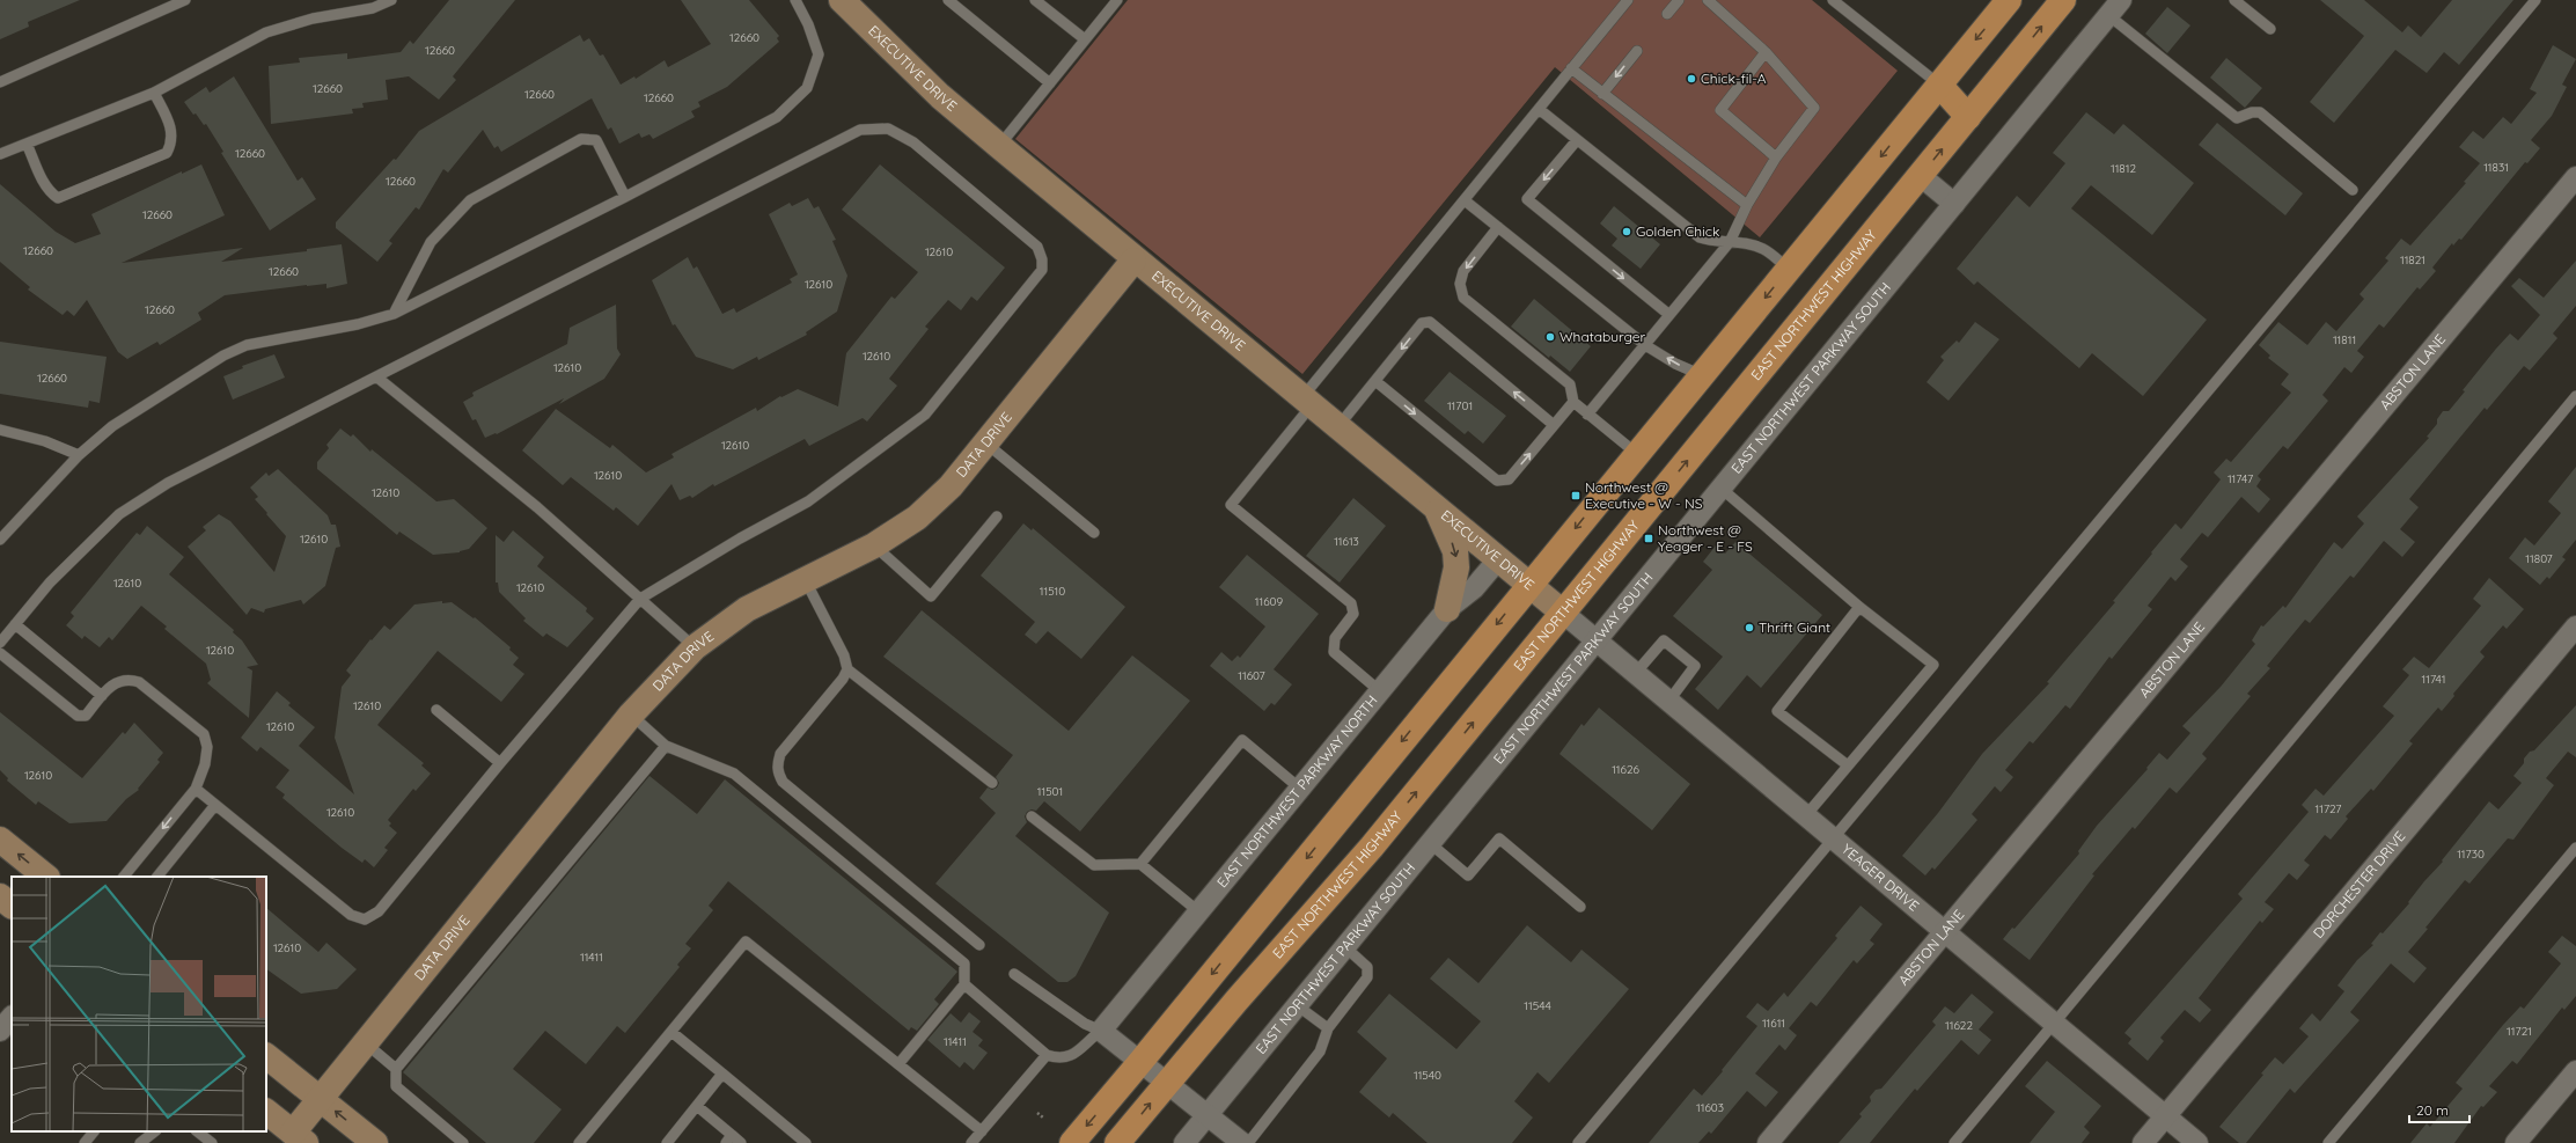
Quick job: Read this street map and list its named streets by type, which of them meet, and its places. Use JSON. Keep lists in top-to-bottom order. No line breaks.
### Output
{"streets":{"main road":["EAST NORTHWEST HIGHWAY"],"street":["EXECUTIVE DRIVE","ABSTON LANE","EAST NORTHWEST PARKWAY SOUTH","DATA DRIVE","EAST NORTHWEST PARKWAY NORTH","YEAGER DRIVE","DORCHESTER DRIVE"]},"crossings":[["EXECUTIVE DRIVE","EAST NORTHWEST HIGHWAY"],["EXECUTIVE DRIVE","DATA DRIVE"],["EXECUTIVE DRIVE","EAST NORTHWEST PARKWAY NORTH"],["EXECUTIVE DRIVE","YEAGER DRIVE"],["EAST NORTHWEST HIGHWAY","YEAGER DRIVE"],["ABSTON LANE","YEAGER DRIVE"],["EAST NORTHWEST PARKWAY SOUTH","YEAGER DRIVE"],["YEAGER DRIVE","DORCHESTER DRIVE"]],"places":{"other":["Chick-fil-A","Golden Chick","Whataburger","Thrift Giant"],"transit":["Northwest @ Executive - W - NS","Northwest @ Yeager - E - FS"]},"house_numbers":["12660","12660","12660","12660","12660","12660","11831","11812","12660","12660","12660","12610","11821","12660","12610","12660","11811","12610","12610","12660","11701","12610","12610","11747","12610","12610","11613","11807","12610","12610","11510","11609","12610","11607","11741","12610","12610","11626","12610","11501","11727","12610","11730","12610","11411","11544","11611","11622","11721","11411","11540","11603"],"scale_bar":"20 m"}
